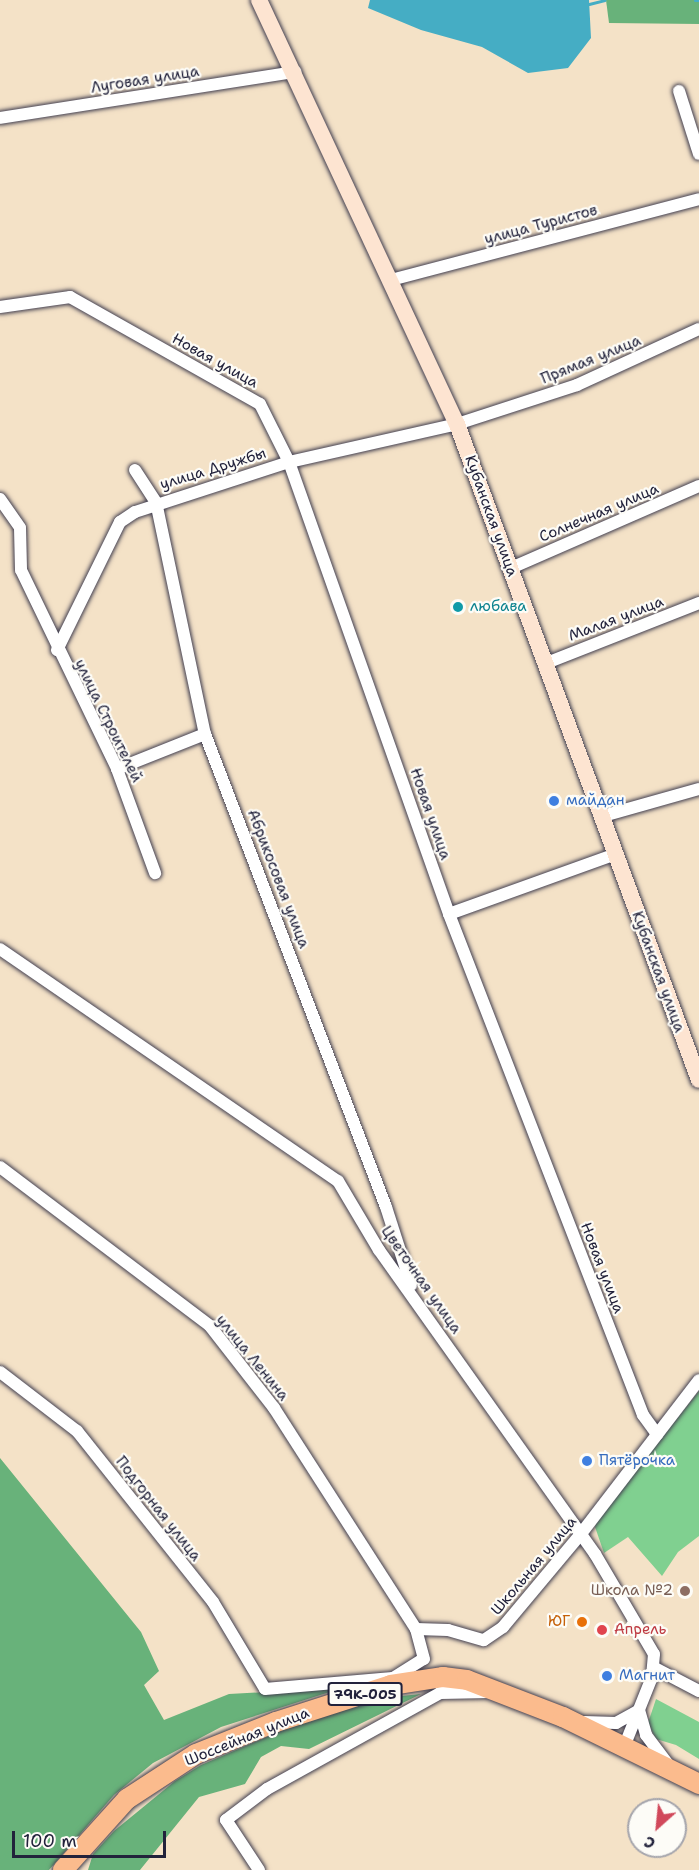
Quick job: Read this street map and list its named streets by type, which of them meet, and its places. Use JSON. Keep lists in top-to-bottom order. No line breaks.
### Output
{"streets":{"main road":["Кубанская улица","79К-005","Шоссейная улица"],"street":["Луговая улица","улица Туристов","Прямая улица","Новая улица","улица Дружбы","Солнечная улица","Малая улица","улица Строителей","Абрикосовая улица","Цветочная улица","улица Ленина","Подгорная улица","Школьная улица"]},"crossings":[["Луговая улица","Кубанская улица"],["улица Туристов","Кубанская улица"],["Прямая улица","улица Дружбы"],["Прямая улица","Кубанская улица"],["Новая улица","улица Дружбы"],["Новая улица","Школьная улица"],["улица Дружбы","Кубанская улица"],["улица Дружбы","улица Строителей"],["улица Дружбы","Абрикосовая улица"],["Солнечная улица","Кубанская улица"],["Кубанская улица","Малая улица"],["Абрикосовая улица","Цветочная улица"],["Цветочная улица","Школьная улица"],["улица Ленина","Подгорная улица"],["улица Ленина","Школьная улица"],["Подгорная улица","Школьная улица"]],"places":["любава","майдан","Пятёрочка","Школа №2","ЮГ","Апрель","Магнит"],"scale_bar":"100 m","north":"bottom left"}
